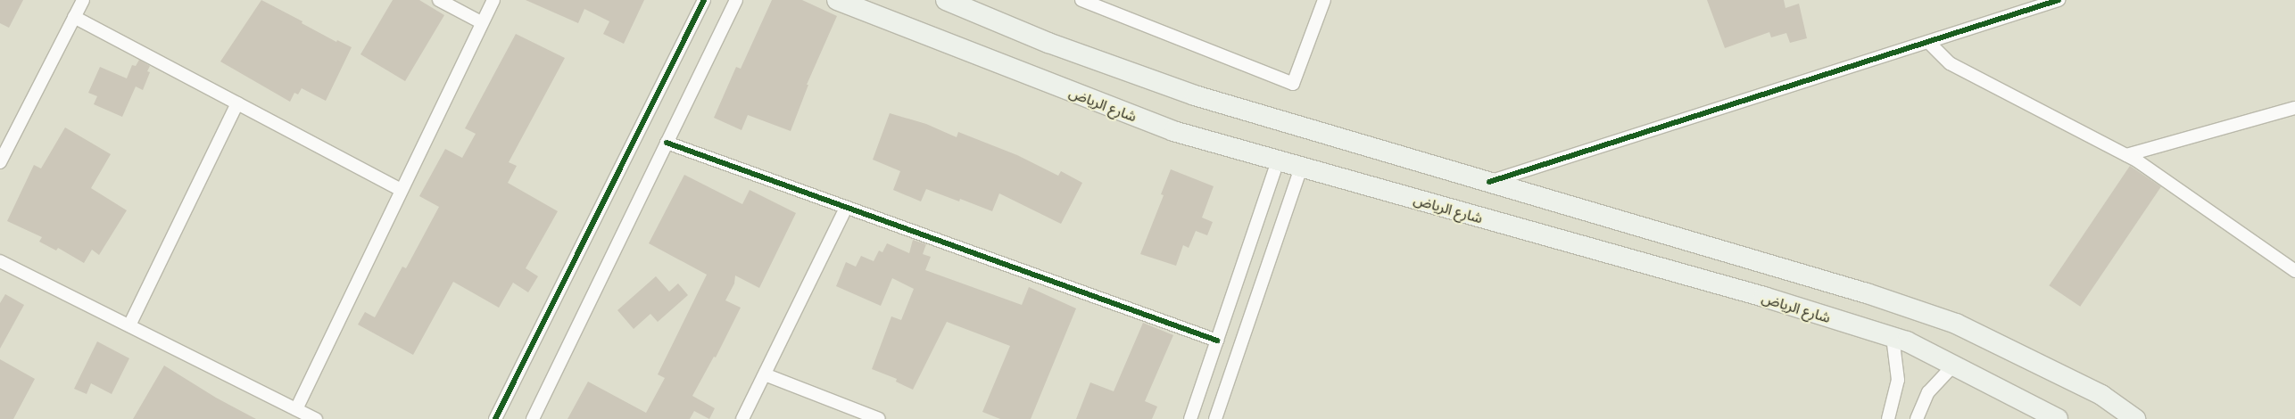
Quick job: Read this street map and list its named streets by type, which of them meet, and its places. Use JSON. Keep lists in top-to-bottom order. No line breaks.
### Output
{"streets":{"main road":["شارع الرياض"]}}
